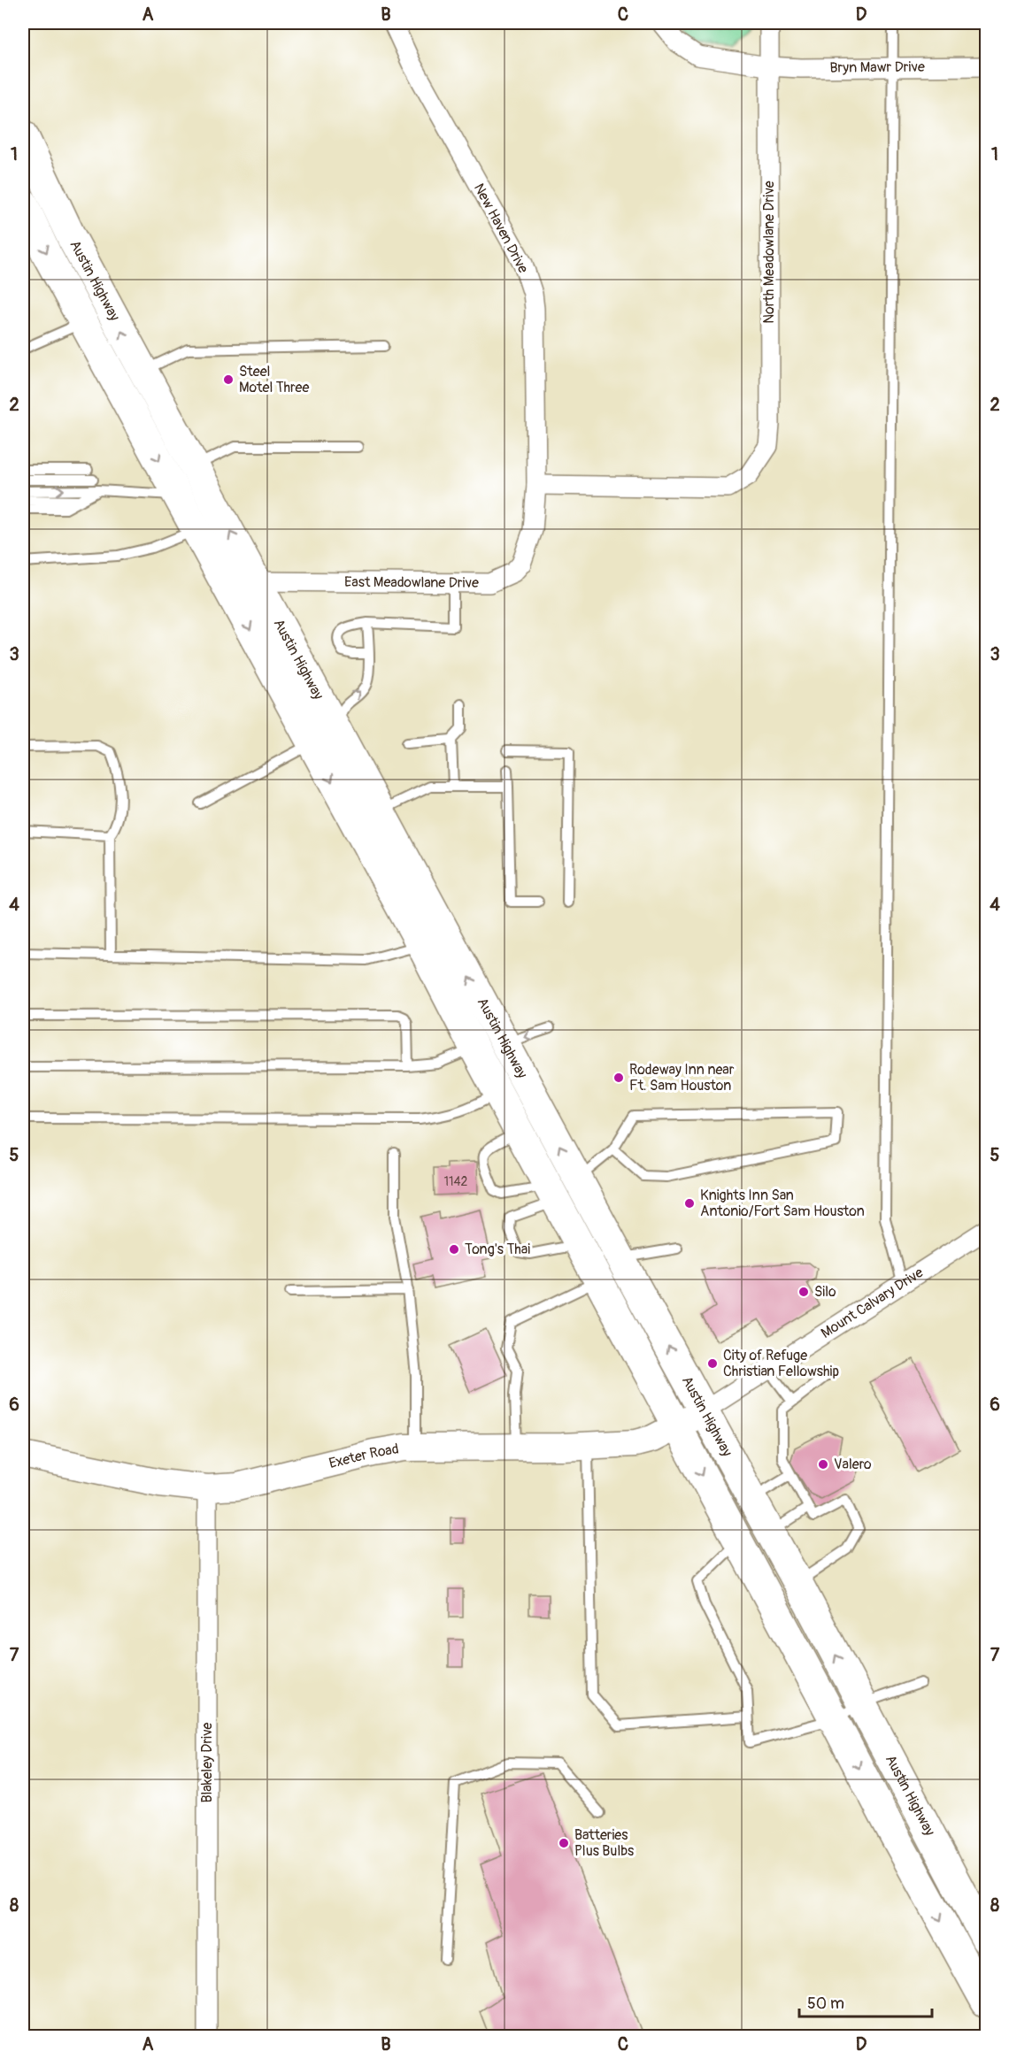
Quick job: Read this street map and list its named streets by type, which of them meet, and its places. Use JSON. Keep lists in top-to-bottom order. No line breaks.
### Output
{"streets":{"main road":["Austin Highway"],"street":["Bryn Mawr Drive","New Haven Drive","North Meadowlane Drive","East Meadowlane Drive","Mount Calvary Drive","Exeter Road","Blakeley Drive"]},"crossings":[["Bryn Mawr Drive","North Meadowlane Drive"],["New Haven Drive","North Meadowlane Drive"],["New Haven Drive","East Meadowlane Drive"],["North Meadowlane Drive","East Meadowlane Drive"],["Austin Highway","East Meadowlane Drive"],["Austin Highway","Mount Calvary Drive"],["Austin Highway","Exeter Road"],["Mount Calvary Drive","Exeter Road"],["Exeter Road","Blakeley Drive"]],"places":["Steel Motel Three","Rodeway Inn near Ft. Sam Houston","Knights Inn San Antonio/Fort Sam Houston","Tong's Thai","Silo","City of Refuge Christian Fellowship","Valero","Batteries Plus Bulbs"],"house_numbers":["1142"],"scale_bar":"50 m","grid":{"columns":["A","B","C","D"],"rows":["1","2","3","4","5","6","7","8"]}}
